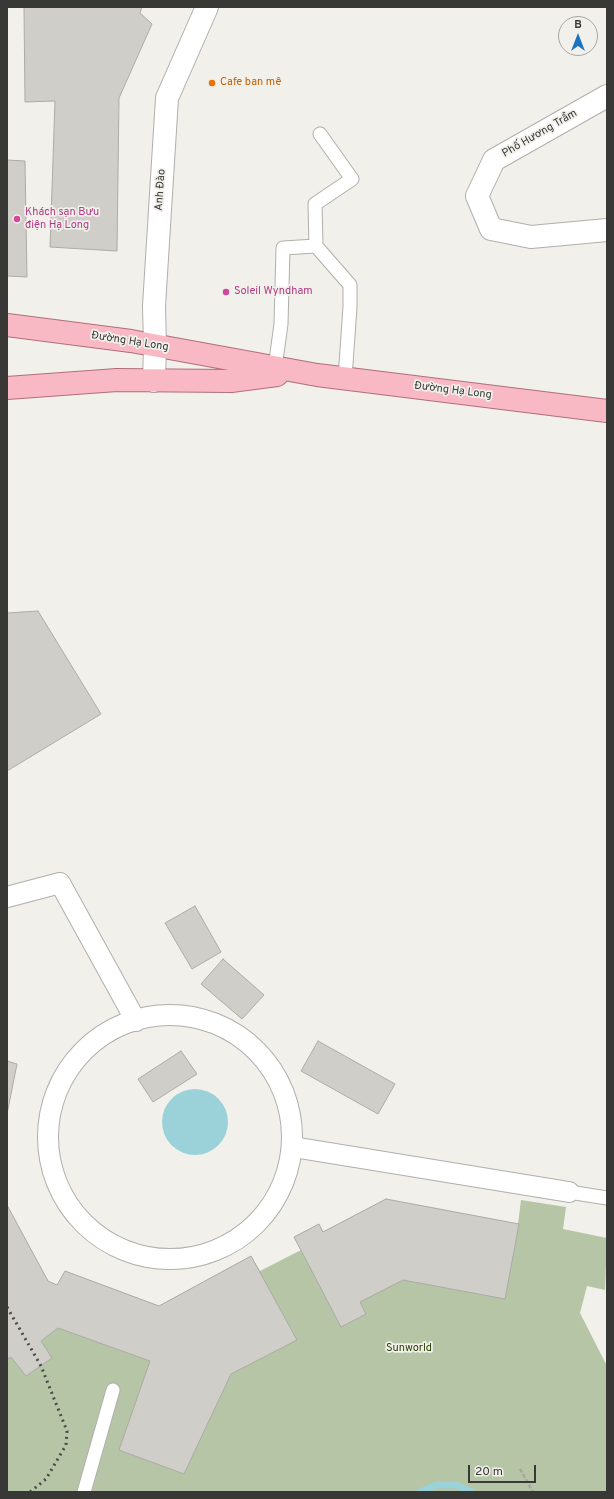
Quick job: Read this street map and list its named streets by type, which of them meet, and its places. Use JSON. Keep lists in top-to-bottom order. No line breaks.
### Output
{"streets":{"main road":["Đường Hạ Long"],"street":["Phố Hương Trầm","Anh Đào"]},"crossings":[["Anh Đào","Đường Hạ Long"]],"parks":["Sunworld"],"places":["Cafe ban mê","Khách sạn Bưu điện Hạ Long","Soleil Wyndham"],"scale_bar":"20 m","north":"top"}
